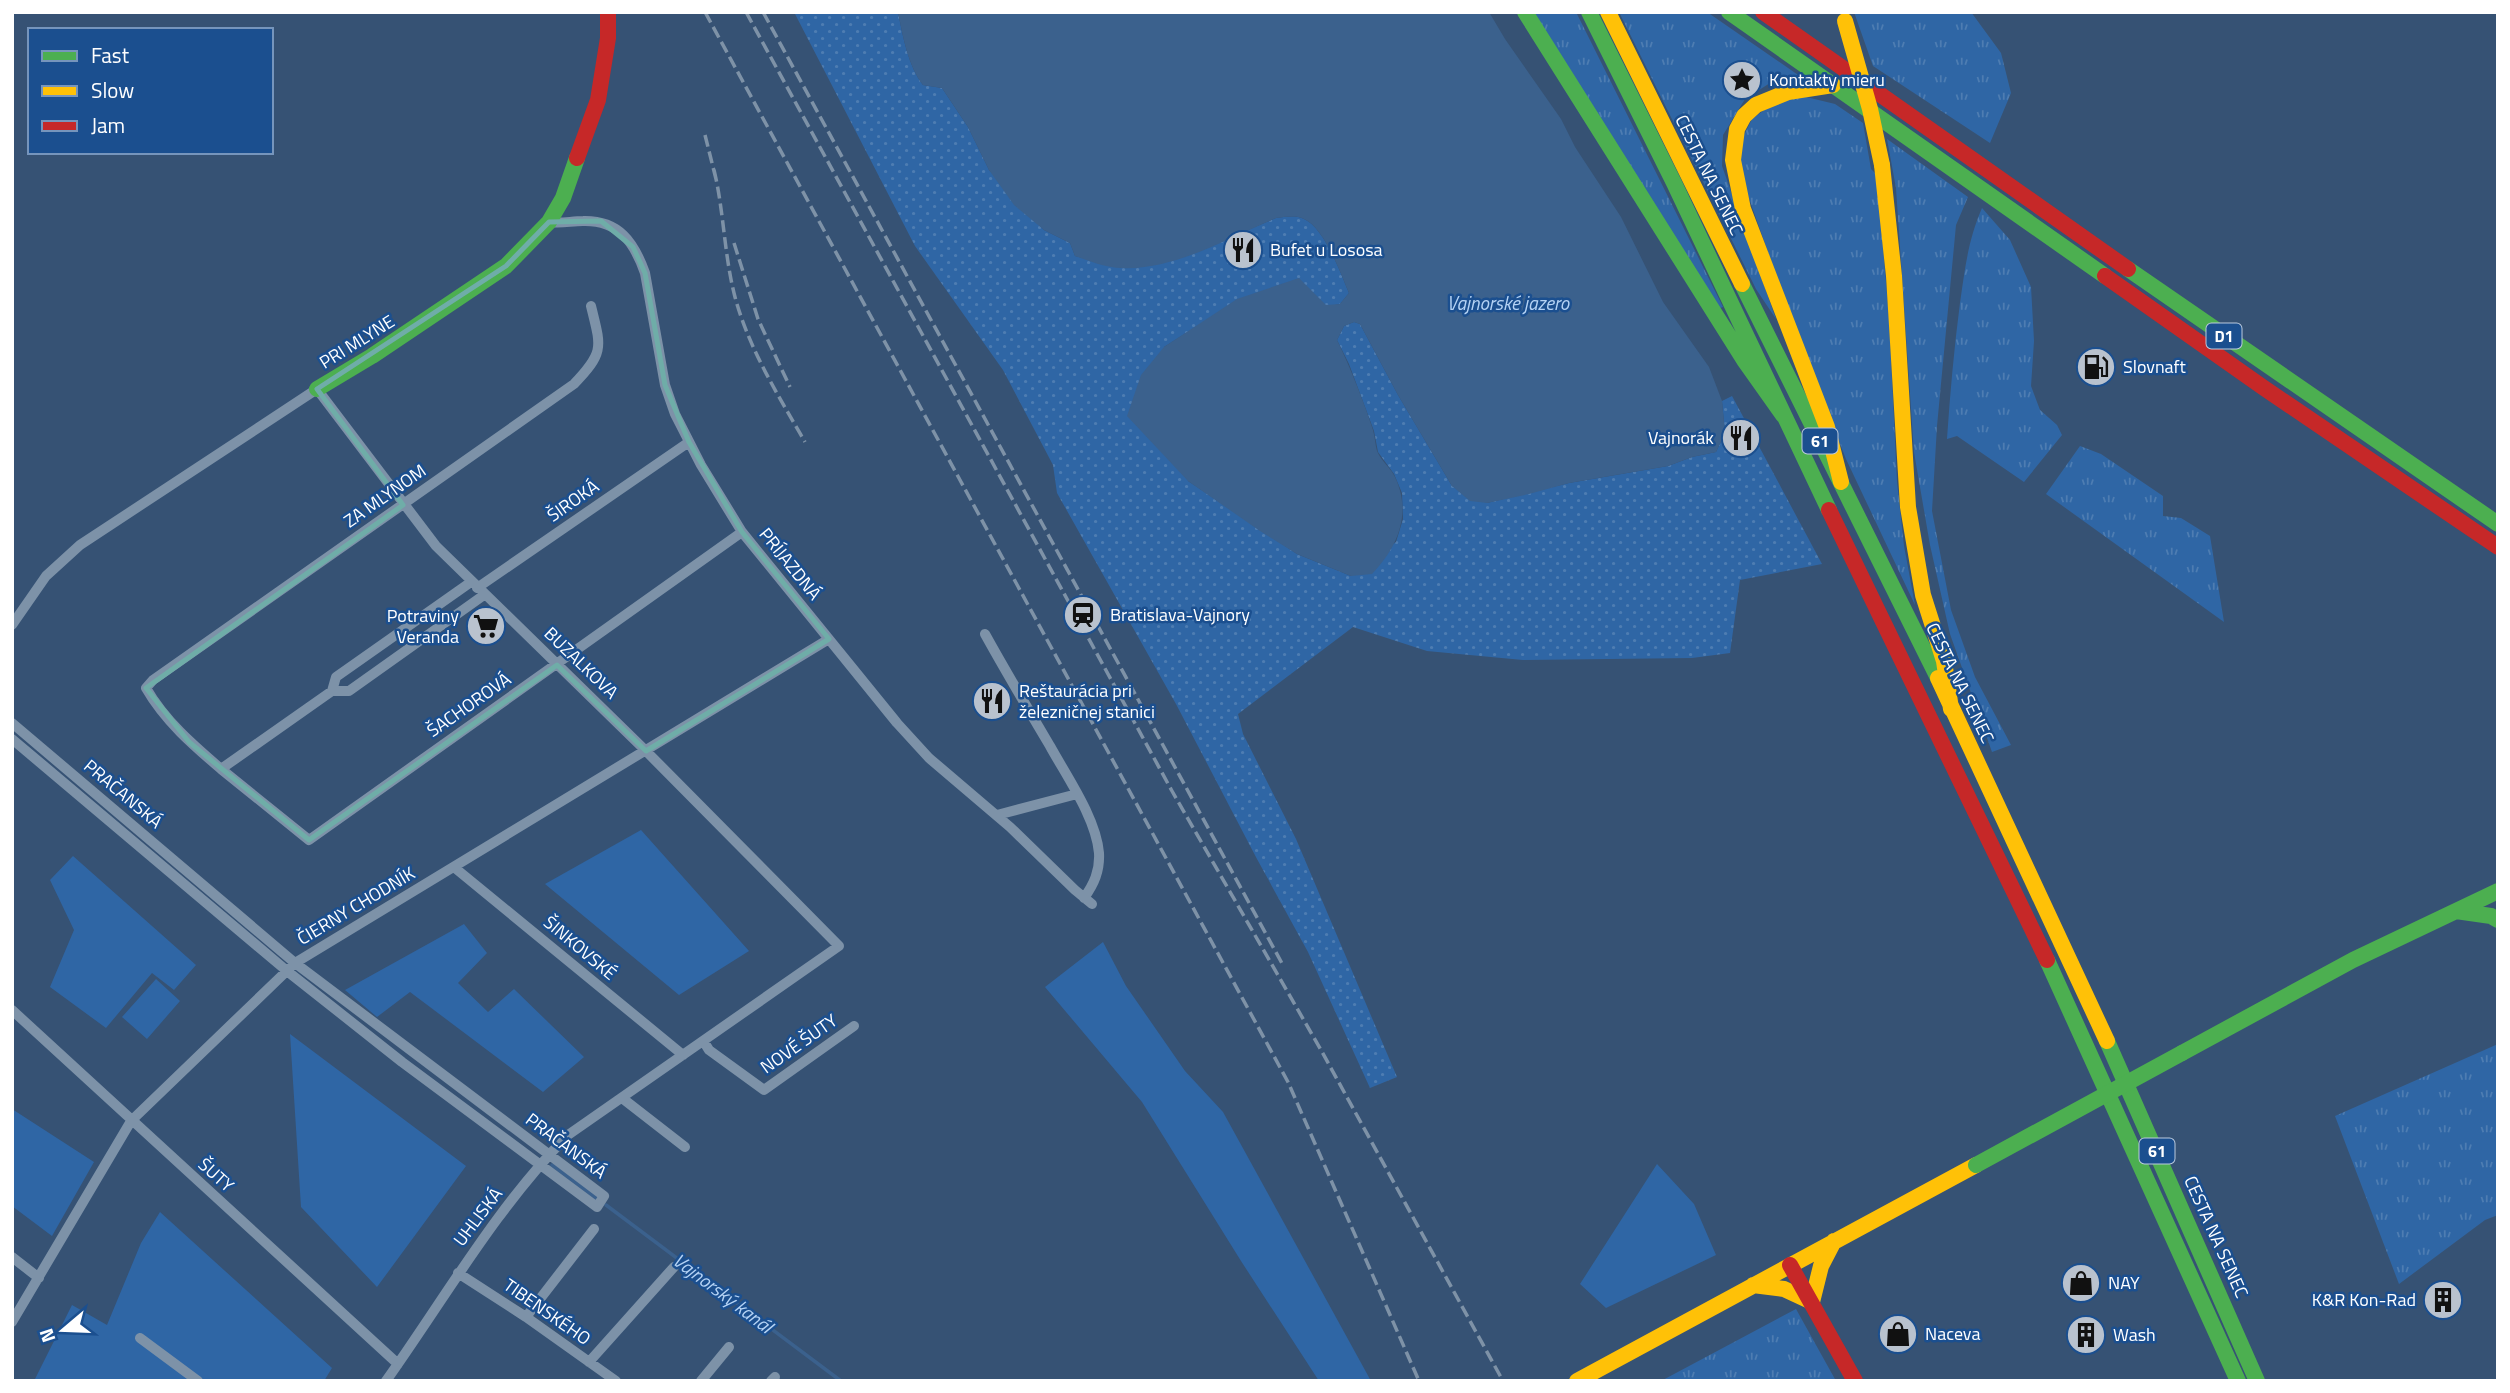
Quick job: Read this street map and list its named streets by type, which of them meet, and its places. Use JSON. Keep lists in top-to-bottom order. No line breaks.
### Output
{"streets":{"main road":["CESTA NA SENEC","D1","PRI MLYNE","61"],"street":["ZA MLYNOM","ŠIROKÁ","PRÍJAZDNÁ","BUZALKOVA","ŠACHOROVÁ","PRAČANSKÁ","ČIERNY CHODNÍK","ŠINKOVSKÉ","NOVÉ ŠUTY","ŠUTY","UHLISKÁ","TIBENSKÉHO"]},"crossings":[["PRI MLYNE","PRÍJAZDNÁ"],["PRI MLYNE","BUZALKOVA"],["ZA MLYNOM","ŠIROKÁ"],["ZA MLYNOM","BUZALKOVA"],["ZA MLYNOM","ŠACHOROVÁ"],["ŠIROKÁ","PRÍJAZDNÁ"],["ŠIROKÁ","BUZALKOVA"],["ŠIROKÁ","ŠACHOROVÁ"],["PRÍJAZDNÁ","ŠACHOROVÁ"],["PRÍJAZDNÁ","ČIERNY CHODNÍK"],["BUZALKOVA","ŠACHOROVÁ"],["BUZALKOVA","ČIERNY CHODNÍK"],["BUZALKOVA","UHLISKÁ"],["PRAČANSKÁ","ČIERNY CHODNÍK"],["PRAČANSKÁ","UHLISKÁ"],["ČIERNY CHODNÍK","ŠINKOVSKÉ"],["ČIERNY CHODNÍK","ŠUTY"],["ŠINKOVSKÉ","UHLISKÁ"],["NOVÉ ŠUTY","UHLISKÁ"],["ŠUTY","UHLISKÁ"],["UHLISKÁ","TIBENSKÉHO"]],"water":["Vajnorské jazero","Vajnorský kanál"],"places":{"place":["Kontakty mieru"],"restaurant":["Bufet u Lososa","Vajnorák","Reštaurácia pri železničnej stanici"],"fuel station":["Slovnaft"],"station":["Bratislava-Vajnory"],"supermarket":["Potraviny Veranda"],"shop":["NAY","Naceva"],"building":["K&R Kon-Rad","Wash"]},"legend":["Fast","Slow","Jam"],"north":"left"}
